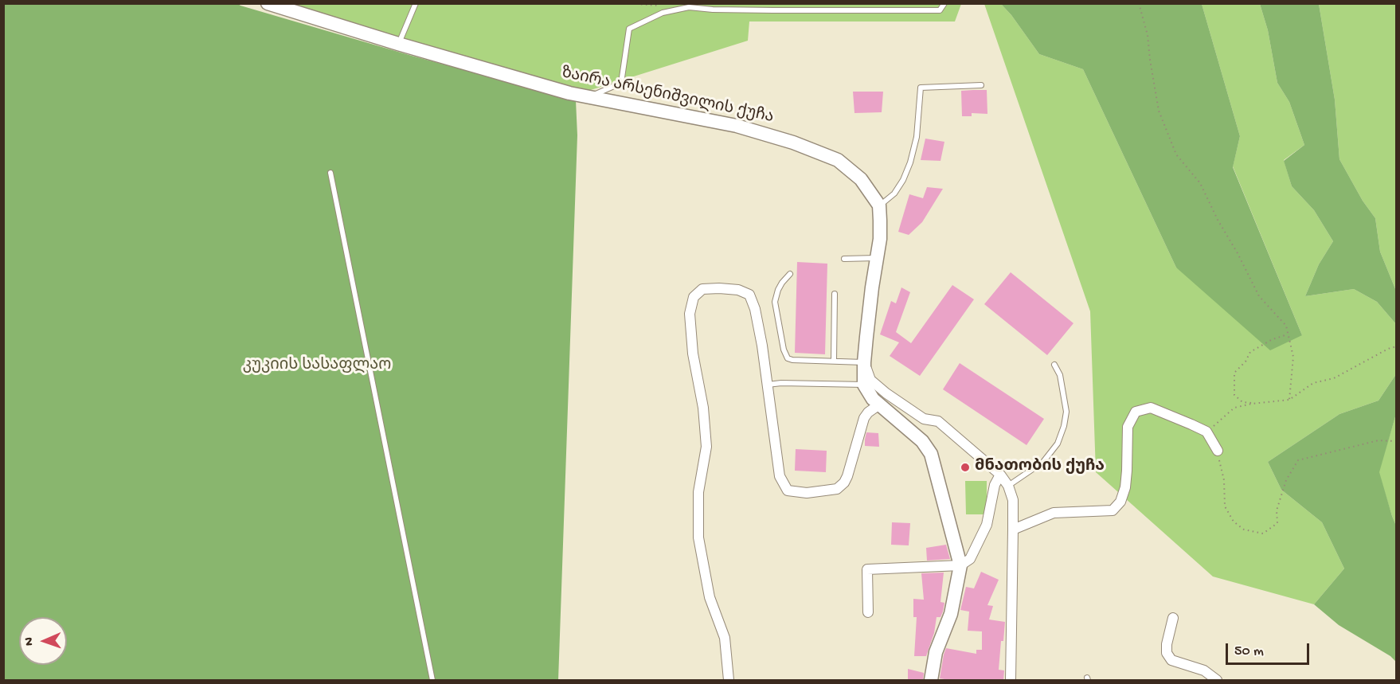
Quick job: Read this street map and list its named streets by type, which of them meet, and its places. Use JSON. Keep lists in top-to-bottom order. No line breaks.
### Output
{"streets":{"street":["ზაირა არსენიშვილის ქუჩა"]},"parks":["კუკიის სასაფლაო"],"places":["მნათობის ქუჩა"],"scale_bar":"50 m","north":"left"}
